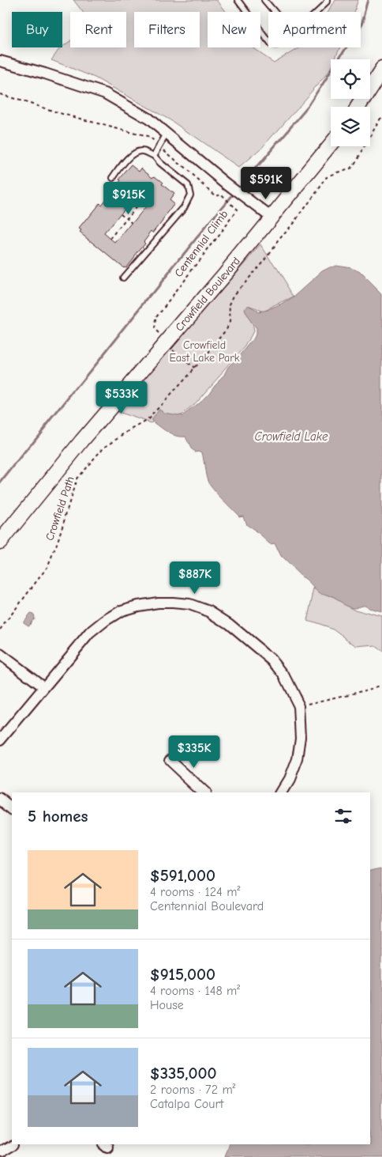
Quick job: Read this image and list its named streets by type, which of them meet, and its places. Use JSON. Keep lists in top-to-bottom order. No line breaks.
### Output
{"streets":{"main road":["Crowfield Boulevard"],"path":["Centennial Climb","Crowfield Path"]},"crossings":[["Centennial Climb","Crowfield Boulevard"],["Centennial Climb","Crowfield Path"]],"water":["Crowfield Lake"],"parks":["Crowfield East Lake Park"],"page":{"chip":["Buy","Rent","Filters","New","Apartment"],"price":["$591K","$915K","$533K","$887K","$335K"],"heading":"5 homes","list":[{"name":"$591,000","note":"4 rooms · 124 m² · Centennial Boulevard"},{"name":"$915,000","note":"4 rooms · 148 m² · House"},{"name":"$335,000","note":"2 rooms · 72 m² · Catalpa Court"}]}}
